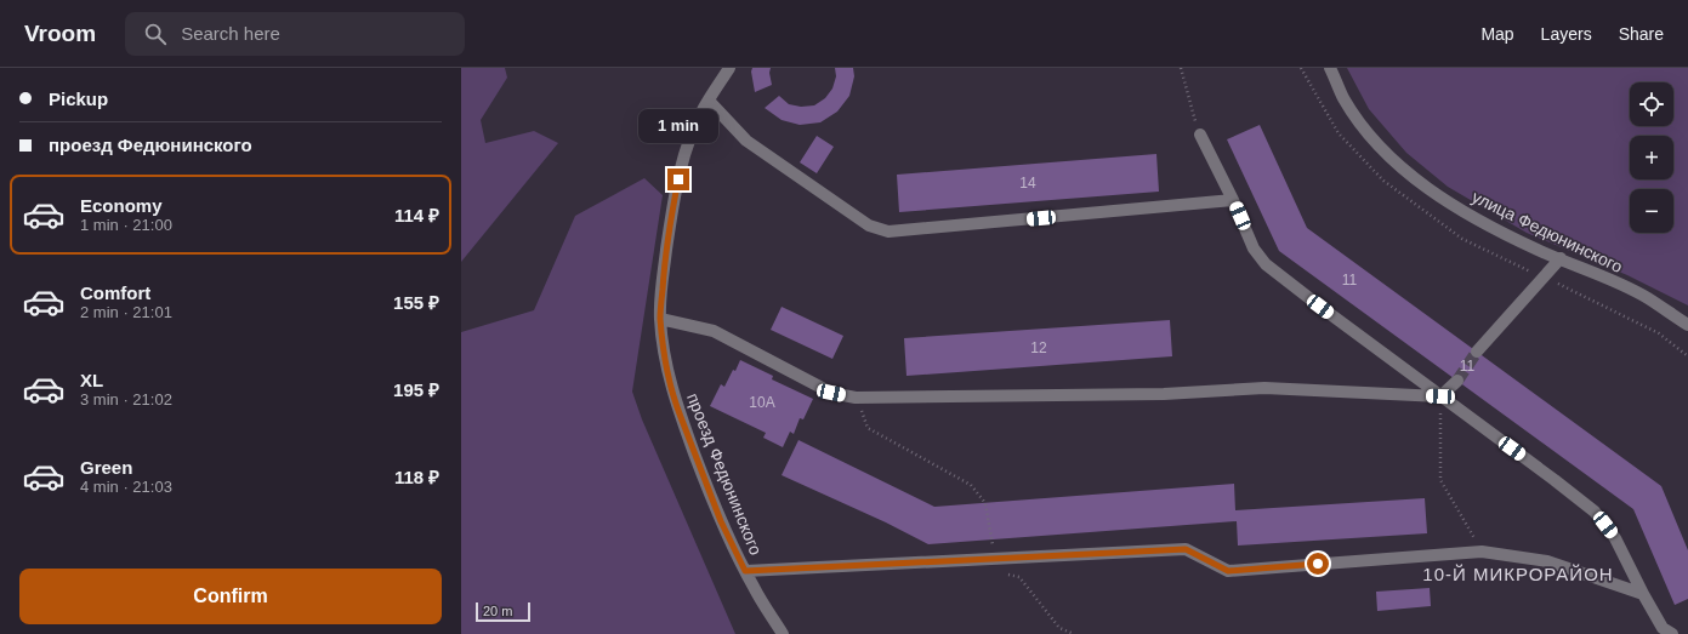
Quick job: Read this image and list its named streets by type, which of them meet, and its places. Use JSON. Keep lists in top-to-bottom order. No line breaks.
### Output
{"streets":{"street":["улица Федюнинского","проезд Федюнинского"]},"districts":["10-Й МИКРОРАЙОН"],"house_numbers":["14","11","12","11","10А"],"scale_bar":"20 m","page":{"header":"Vroom","search":"Search here","nav":["Map","Layers","Share"],"banner":["Pickup","проезд Федюнинского"],"map_buttons":["+","−"],"bubble":"1 min","list":[{"name":"Economy","note":"1 min · 21:00","value":"114 ₽"},{"name":"Comfort","note":"2 min · 21:01","value":"155 ₽"},{"name":"XL","note":"3 min · 21:02","value":"195 ₽"},{"name":"Green","note":"4 min · 21:03","value":"118 ₽"}],"buttons":"Confirm","scale":"20 m"}}
